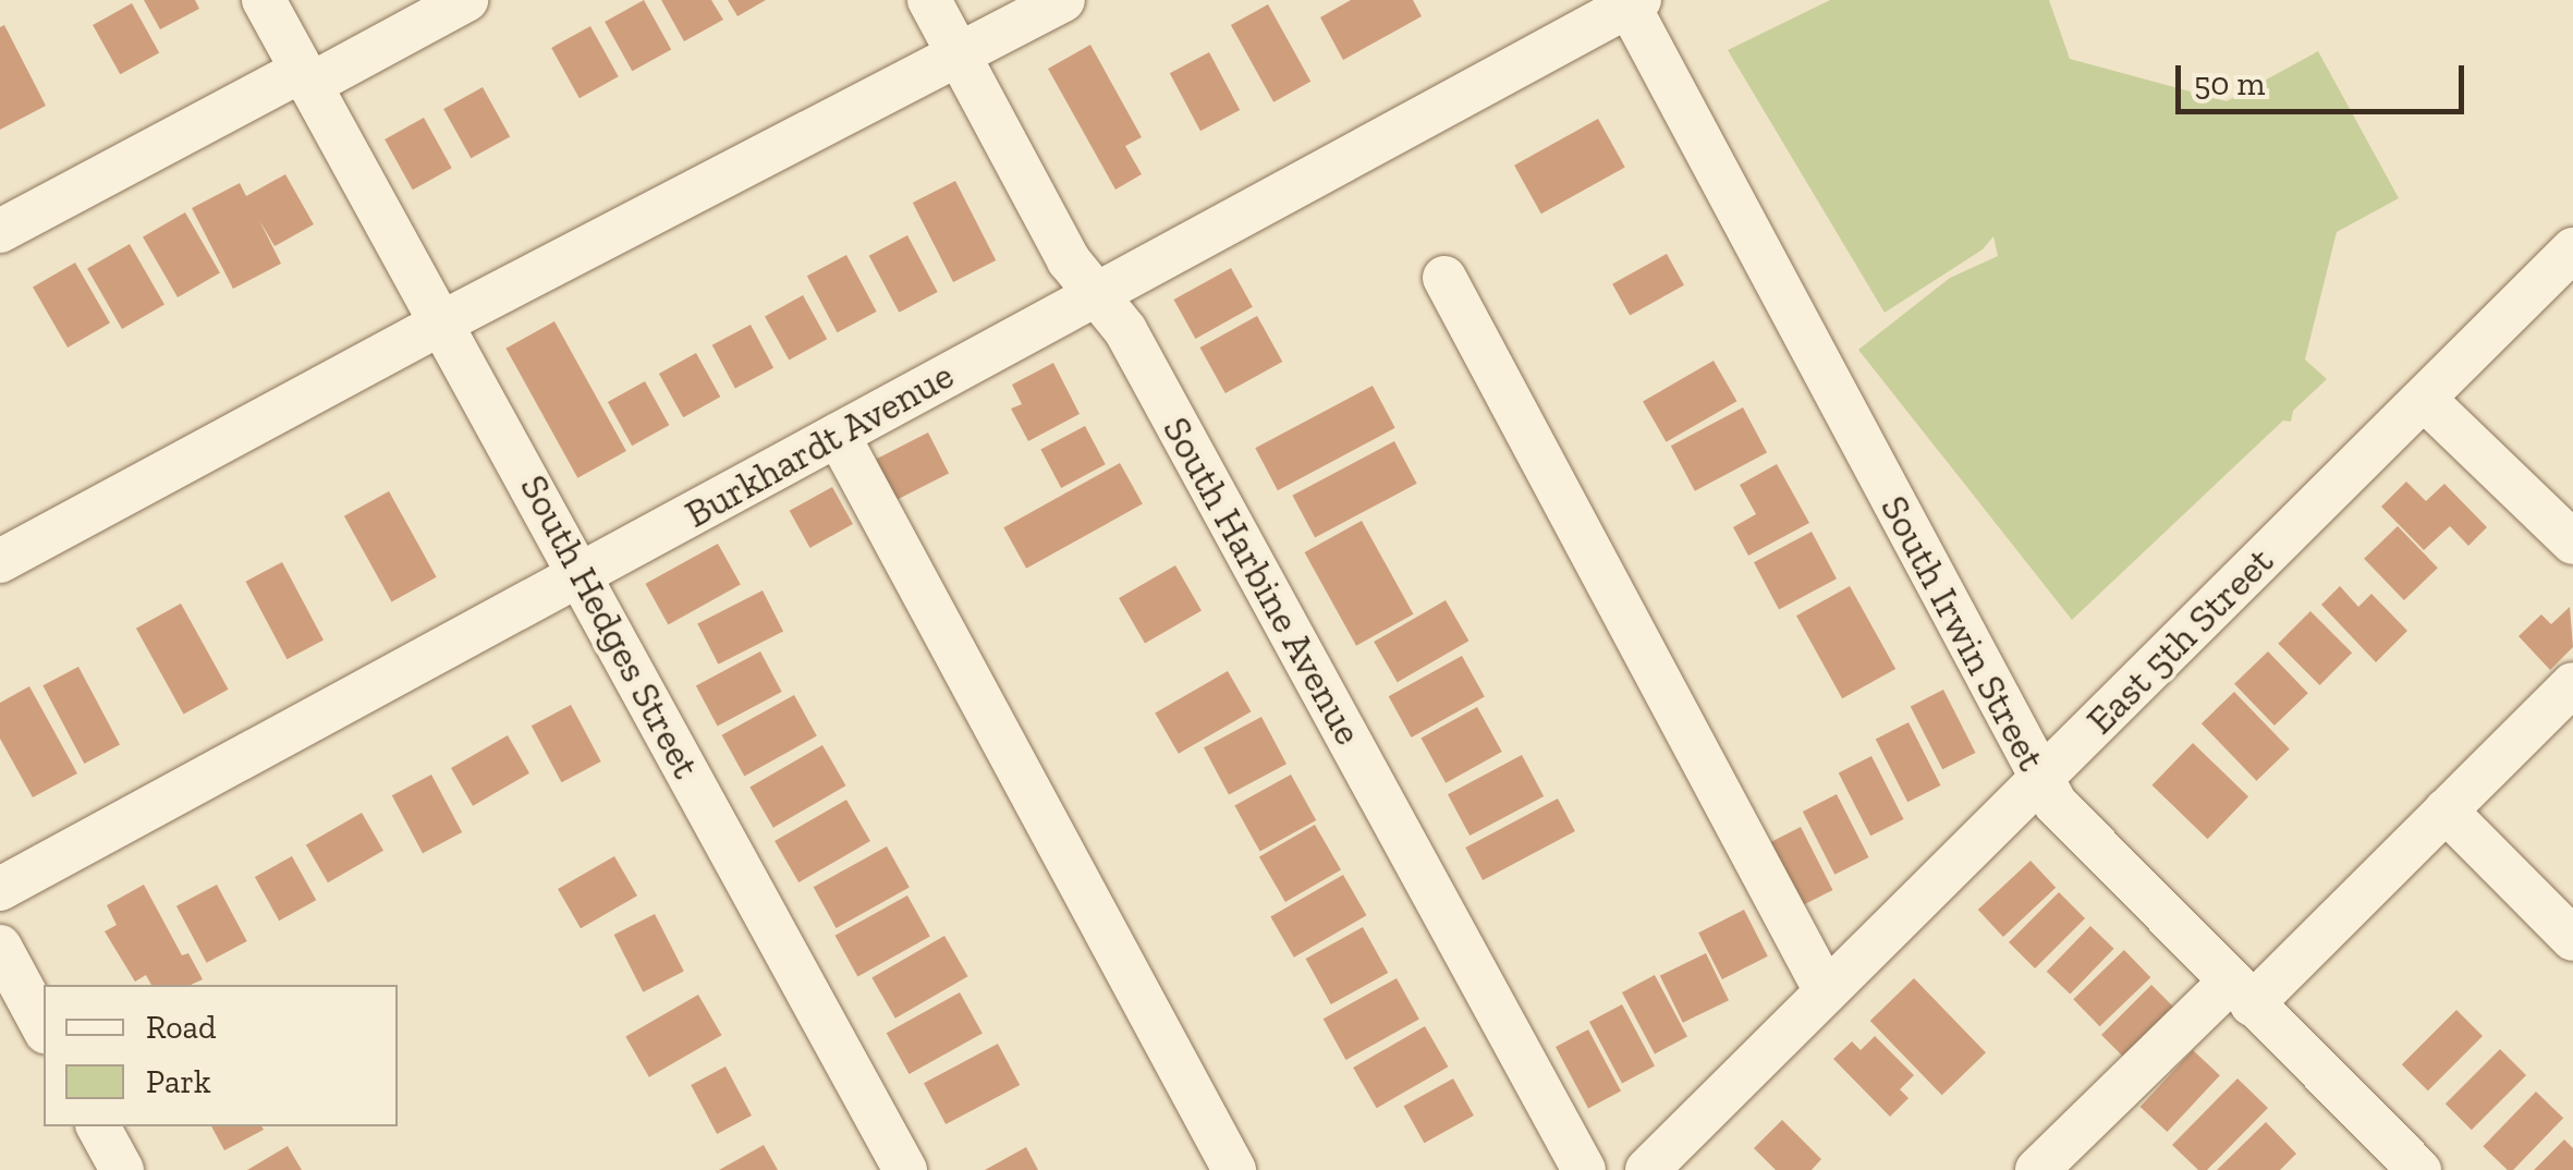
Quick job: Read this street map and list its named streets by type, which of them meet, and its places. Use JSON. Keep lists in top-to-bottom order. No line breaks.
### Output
{"streets":{"street":["Burkhardt Avenue","South Harbine Avenue","South Hedges Street","South Irwin Street","East 5th Street"]},"crossings":[["Burkhardt Avenue","South Harbine Avenue"],["Burkhardt Avenue","South Hedges Street"],["Burkhardt Avenue","South Irwin Street"],["South Irwin Street","East 5th Street"]],"legend":["Road","Park"],"scale_bar":"50 m"}
